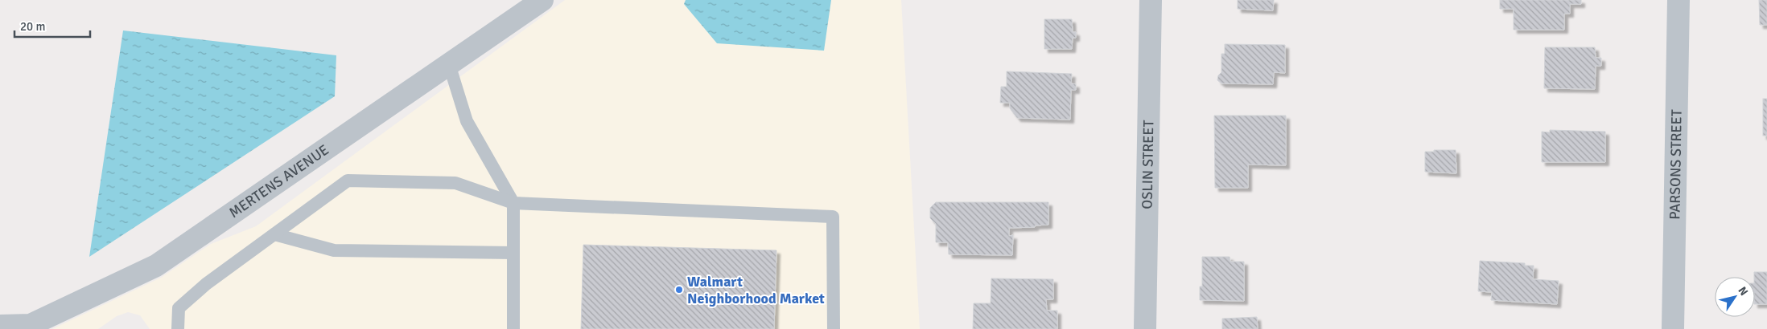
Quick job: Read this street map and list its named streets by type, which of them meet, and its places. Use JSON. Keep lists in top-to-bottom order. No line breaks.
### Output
{"streets":{"street":["OSLIN STREET","PARSONS STREET","MERTENS AVENUE"]},"places":["Walmart Neighborhood Market"],"scale_bar":"20 m","north":"top right"}
